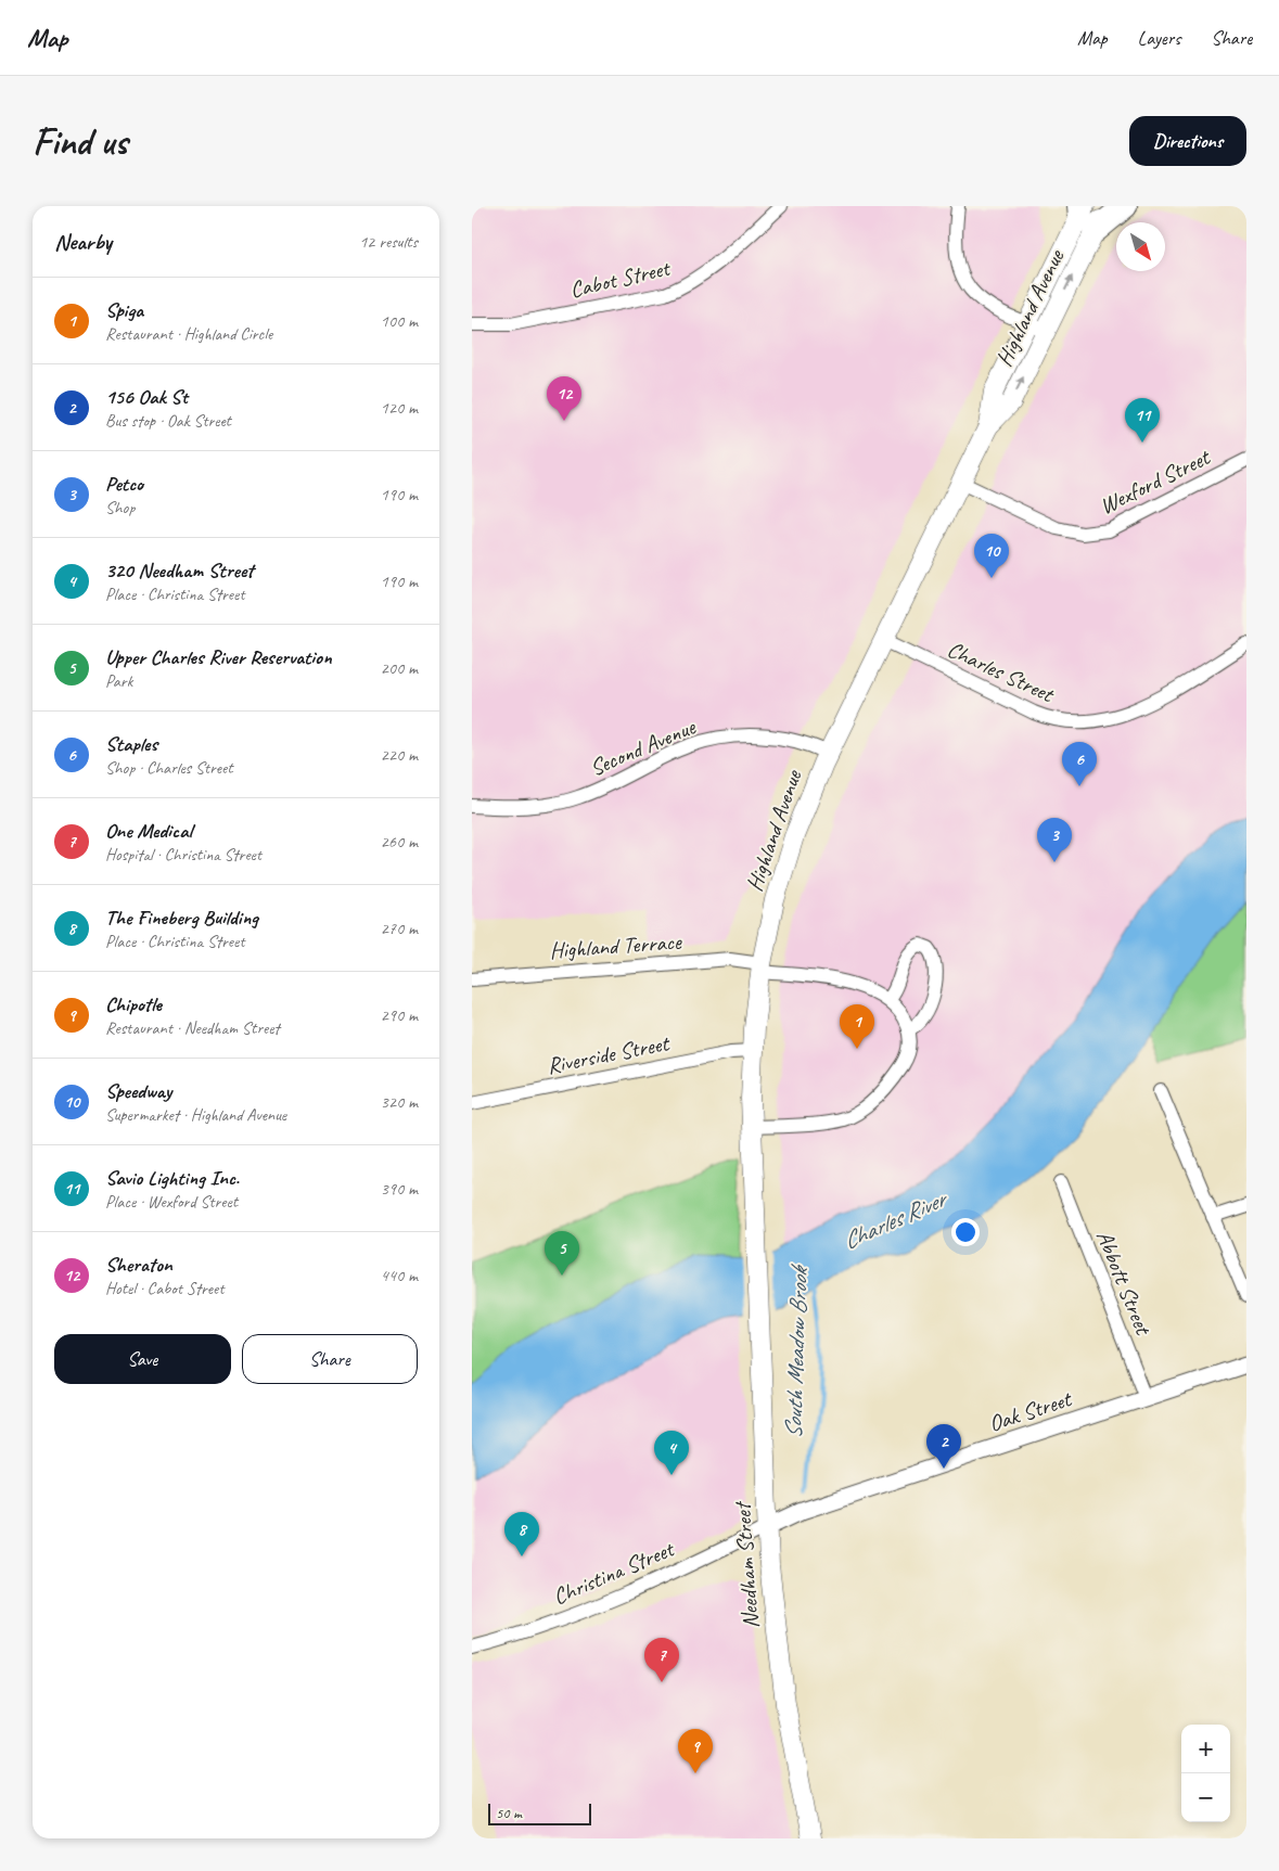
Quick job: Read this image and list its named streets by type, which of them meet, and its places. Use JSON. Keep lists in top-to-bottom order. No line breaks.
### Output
{"streets":{"main road":["Highland Avenue","Needham Street"],"street":["Cabot Street","Wexford Street","Charles Street","Second Avenue","Highland Terrace","Riverside Street","Abbott Street","Oak Street","Christina Street"]},"crossings":[["Highland Avenue","Wexford Street"],["Highland Avenue","Charles Street"],["Highland Avenue","Second Avenue"],["Highland Avenue","Highland Terrace"],["Highland Avenue","Riverside Street"],["Highland Avenue","Needham Street"],["Abbott Street","Oak Street"],["Oak Street","Needham Street"],["Oak Street","Christina Street"],["Needham Street","Christina Street"]],"water":["Charles River","South Meadow Brook"],"scale_bar":"50 m","north":"bottom right","page":{"header":"Map","nav":["Map","Layers","Share"],"buttons":["Directions",["Save","Share"]],"title":"Find us","heading":["Nearby","12 results"],"list":[{"mark":"1","name":"Spiga","note":"Restaurant · Highland Circle","value":"100 m"},{"mark":"2","name":"156 Oak St","note":"Bus stop · Oak Street","value":"120 m"},{"mark":"3","name":"Petco","note":"Shop","value":"190 m"},{"mark":"4","name":"320 Needham Street","note":"Place · Christina Street","value":"190 m"},{"mark":"5","name":"Upper Charles River Reservation","note":"Park","value":"200 m"},{"mark":"6","name":"Staples","note":"Shop · Charles Street","value":"220 m"},{"mark":"7","name":"One Medical","note":"Hospital · Christina Street","value":"260 m"},{"mark":"8","name":"The Fineberg Building","note":"Place · Christina Street","value":"270 m"},{"mark":"9","name":"Chipotle","note":"Restaurant · Needham Street","value":"290 m"},{"mark":"10","name":"Speedway","note":"Supermarket · Highland Avenue","value":"320 m"},{"mark":"11","name":"Savio Lighting Inc.","note":"Place · Wexford Street","value":"390 m"},{"mark":"12","name":"Sheraton","note":"Hotel · Cabot Street","value":"440 m"}],"pins":["12","11","10","6","3","1","5","2","4","8","7","9"],"map_buttons":["+","−"],"scale":"50 m"}}
